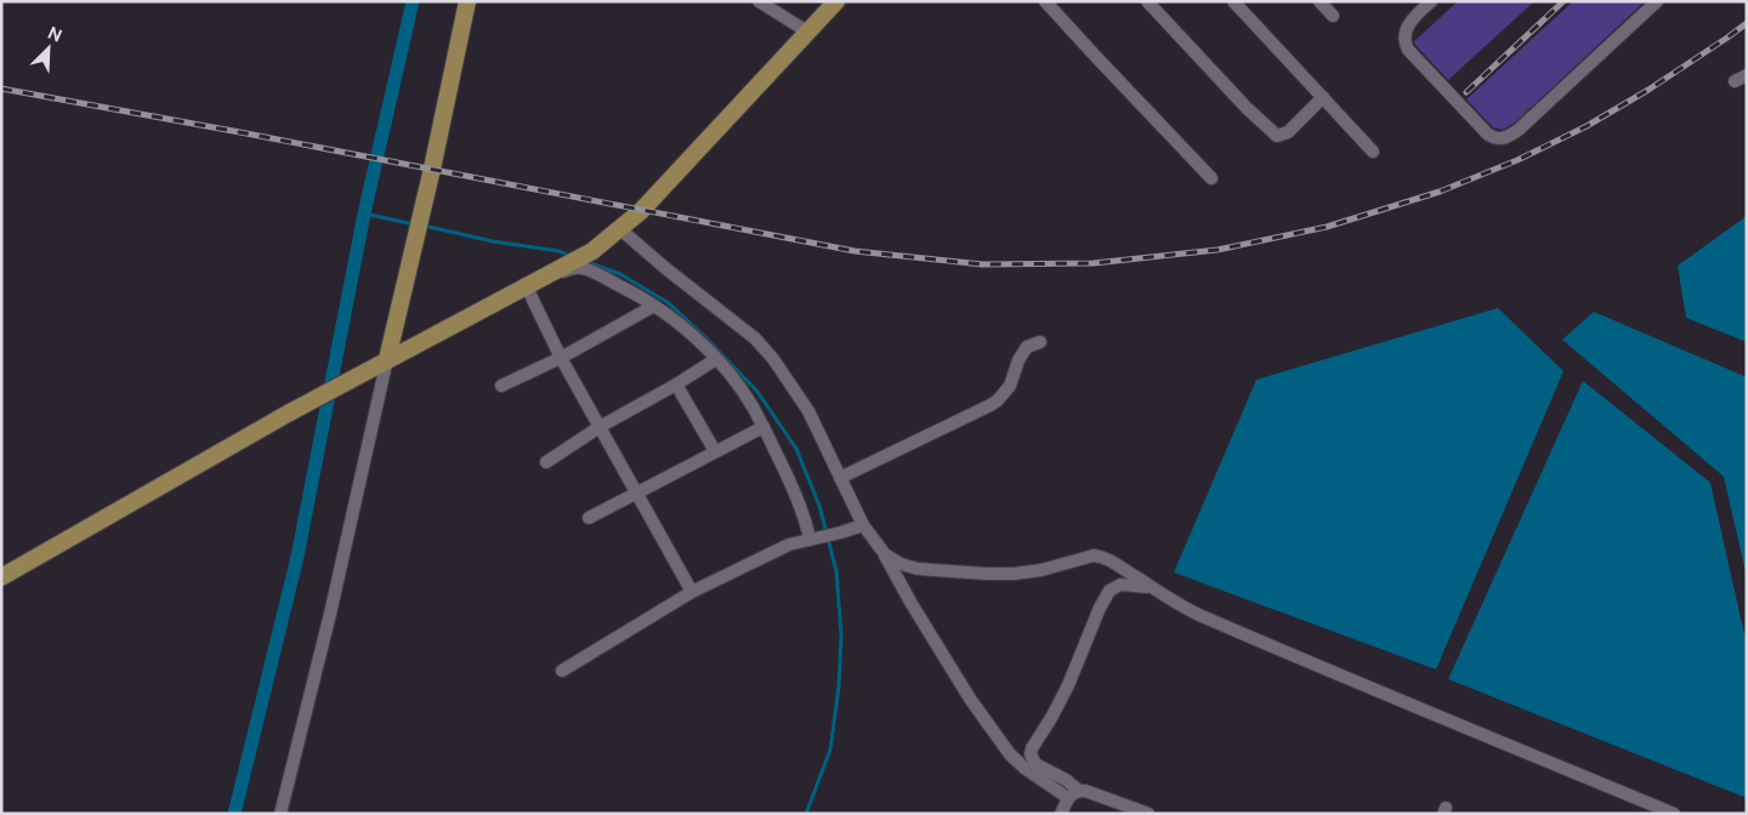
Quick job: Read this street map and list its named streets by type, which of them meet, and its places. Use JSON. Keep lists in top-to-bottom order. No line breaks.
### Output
{"north":"top right"}
